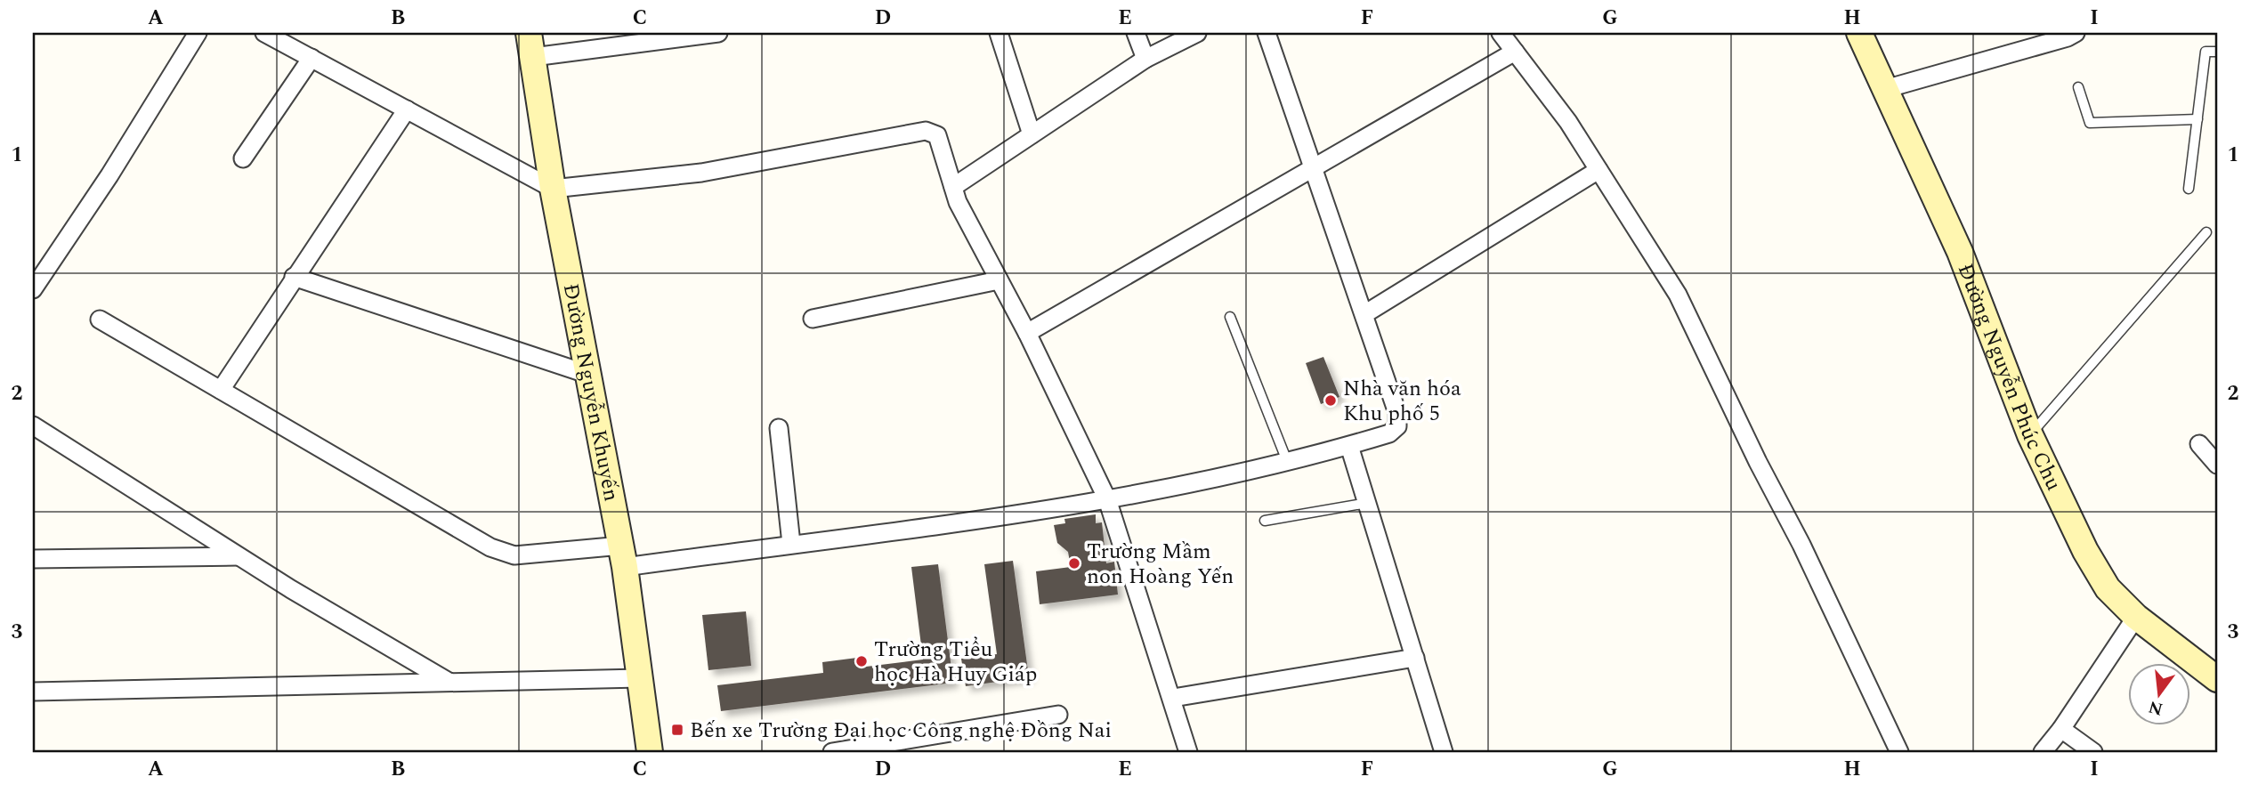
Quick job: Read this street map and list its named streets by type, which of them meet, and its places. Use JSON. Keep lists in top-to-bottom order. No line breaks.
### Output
{"streets":{"street":["Đường Nguyễn Phúc Chu","Đường Nguyễn Khuyến"]},"places":{"other":["Nhà văn hóa Khu phố 5","Trường Mầm non Hoàng Yến","Trường Tiểu học Hà Huy Giáp"],"transit":["Bến xe Trường Đại học Công nghệ Đồng Nai"]},"north":"bottom","grid":{"columns":["A","B","C","D","E","F","G","H","I"],"rows":["1","2","3"]}}
